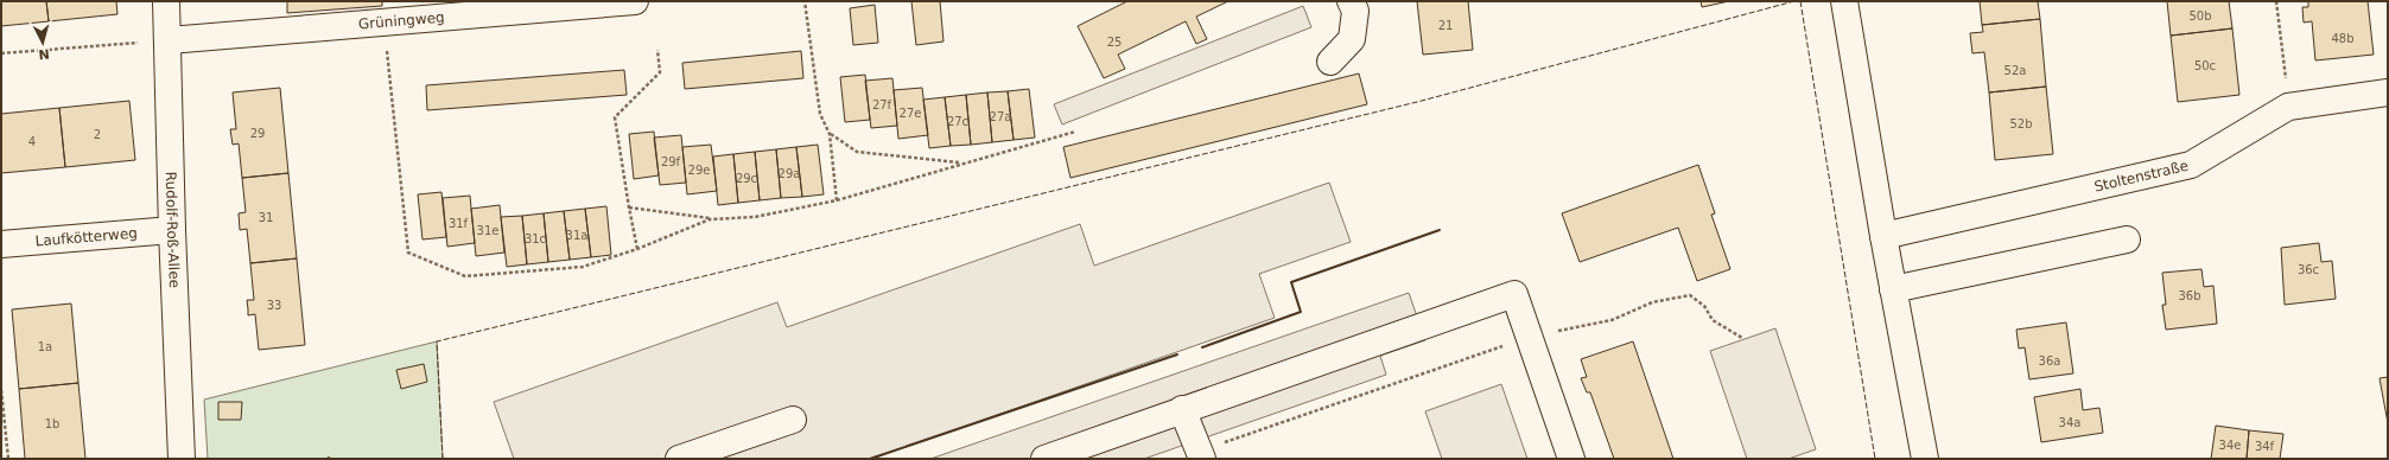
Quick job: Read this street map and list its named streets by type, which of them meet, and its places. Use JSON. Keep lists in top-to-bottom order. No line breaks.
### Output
{"streets":{"street":["Grüningweg","Stoltenstraße","Rudolf-Roß-Allee","Laufkötterweg"]},"crossings":[["Grüningweg","Rudolf-Roß-Allee"],["Rudolf-Roß-Allee","Laufkötterweg"]],"house_numbers":["50b","21","48b","25","50c","52a","27f","27e","27a","27c","52b","29","2","4","29f","29e","29a","29c","31","31f","31e","31a","31c","36c","36b","33","1a","36a","34a","1b","34e","34f"],"north":"bottom"}
